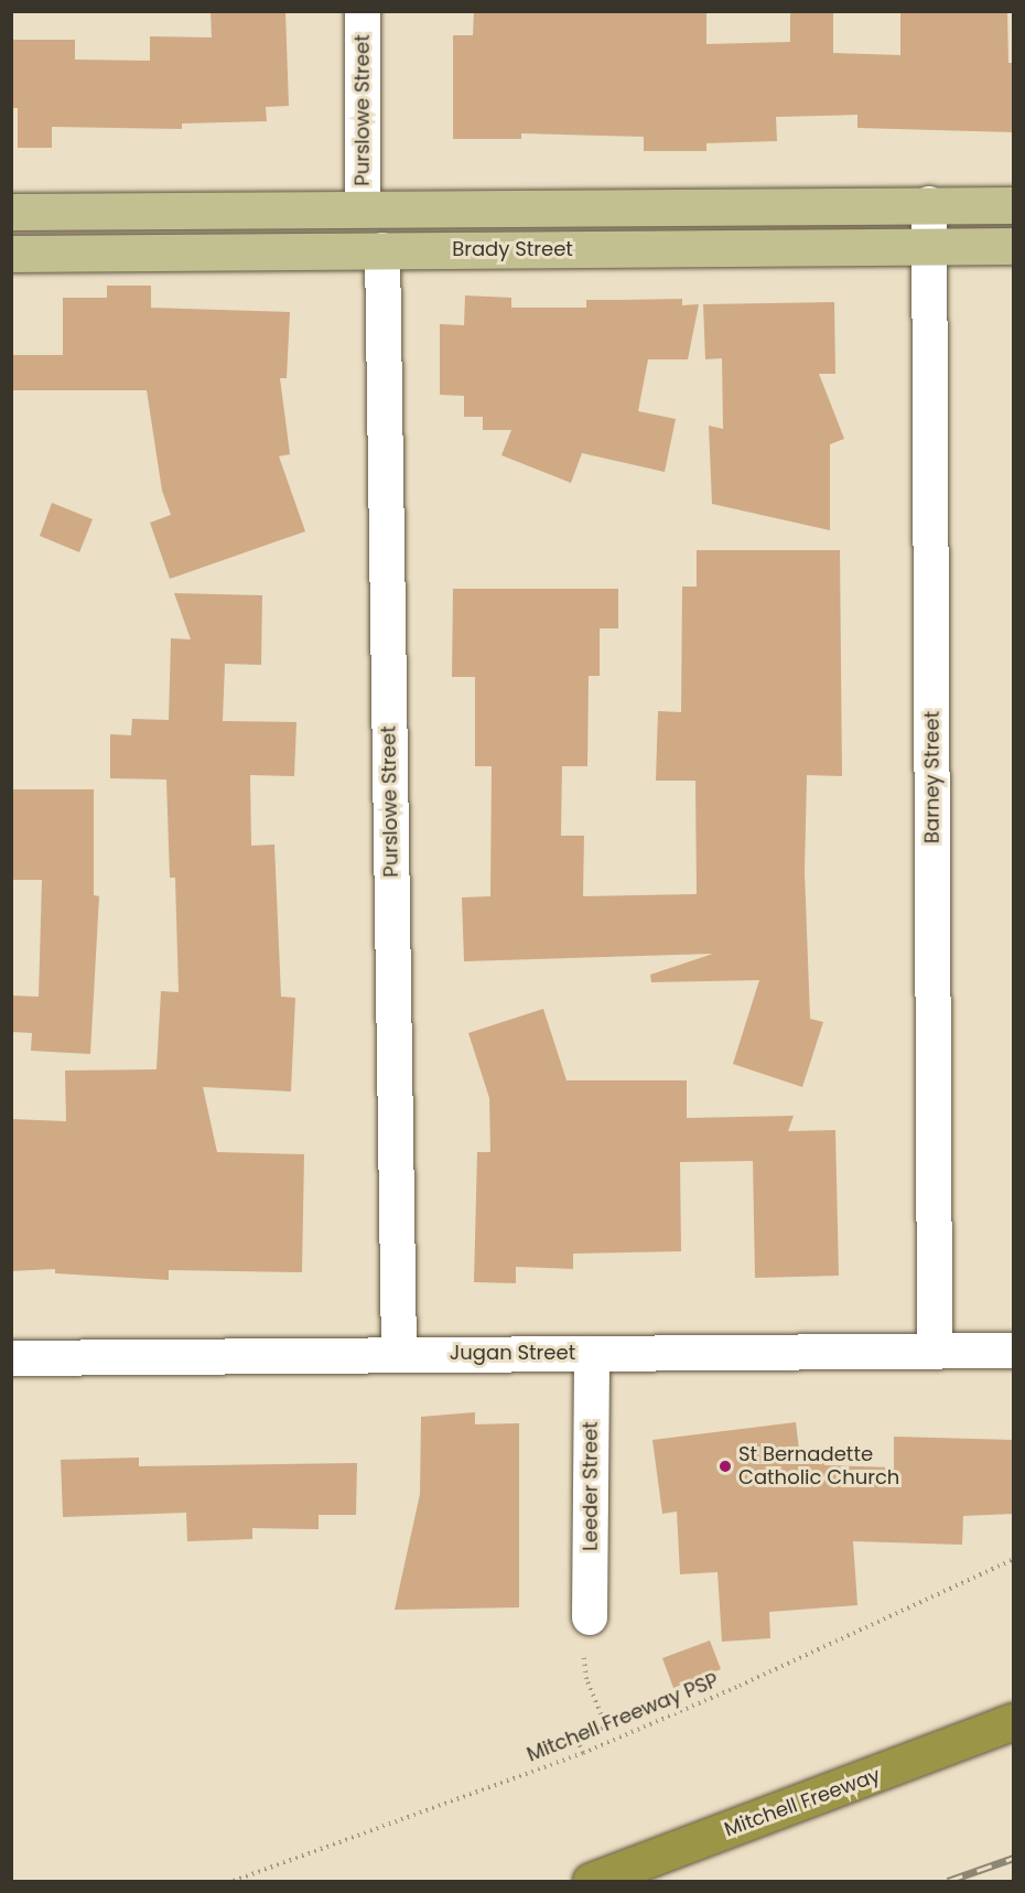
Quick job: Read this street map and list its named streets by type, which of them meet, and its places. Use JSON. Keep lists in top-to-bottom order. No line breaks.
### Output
{"streets":{"highway":["Mitchell Freeway"],"main road":["Brady Street"],"street":["Purslowe Street","Barney Street","Jugan Street","Leeder Street"],"path":["Mitchell Freeway PSP"]},"crossings":[["Purslowe Street","Brady Street"],["Purslowe Street","Jugan Street"],["Brady Street","Barney Street"],["Barney Street","Jugan Street"],["Jugan Street","Leeder Street"]],"places":["St Bernadette Catholic Church"]}
